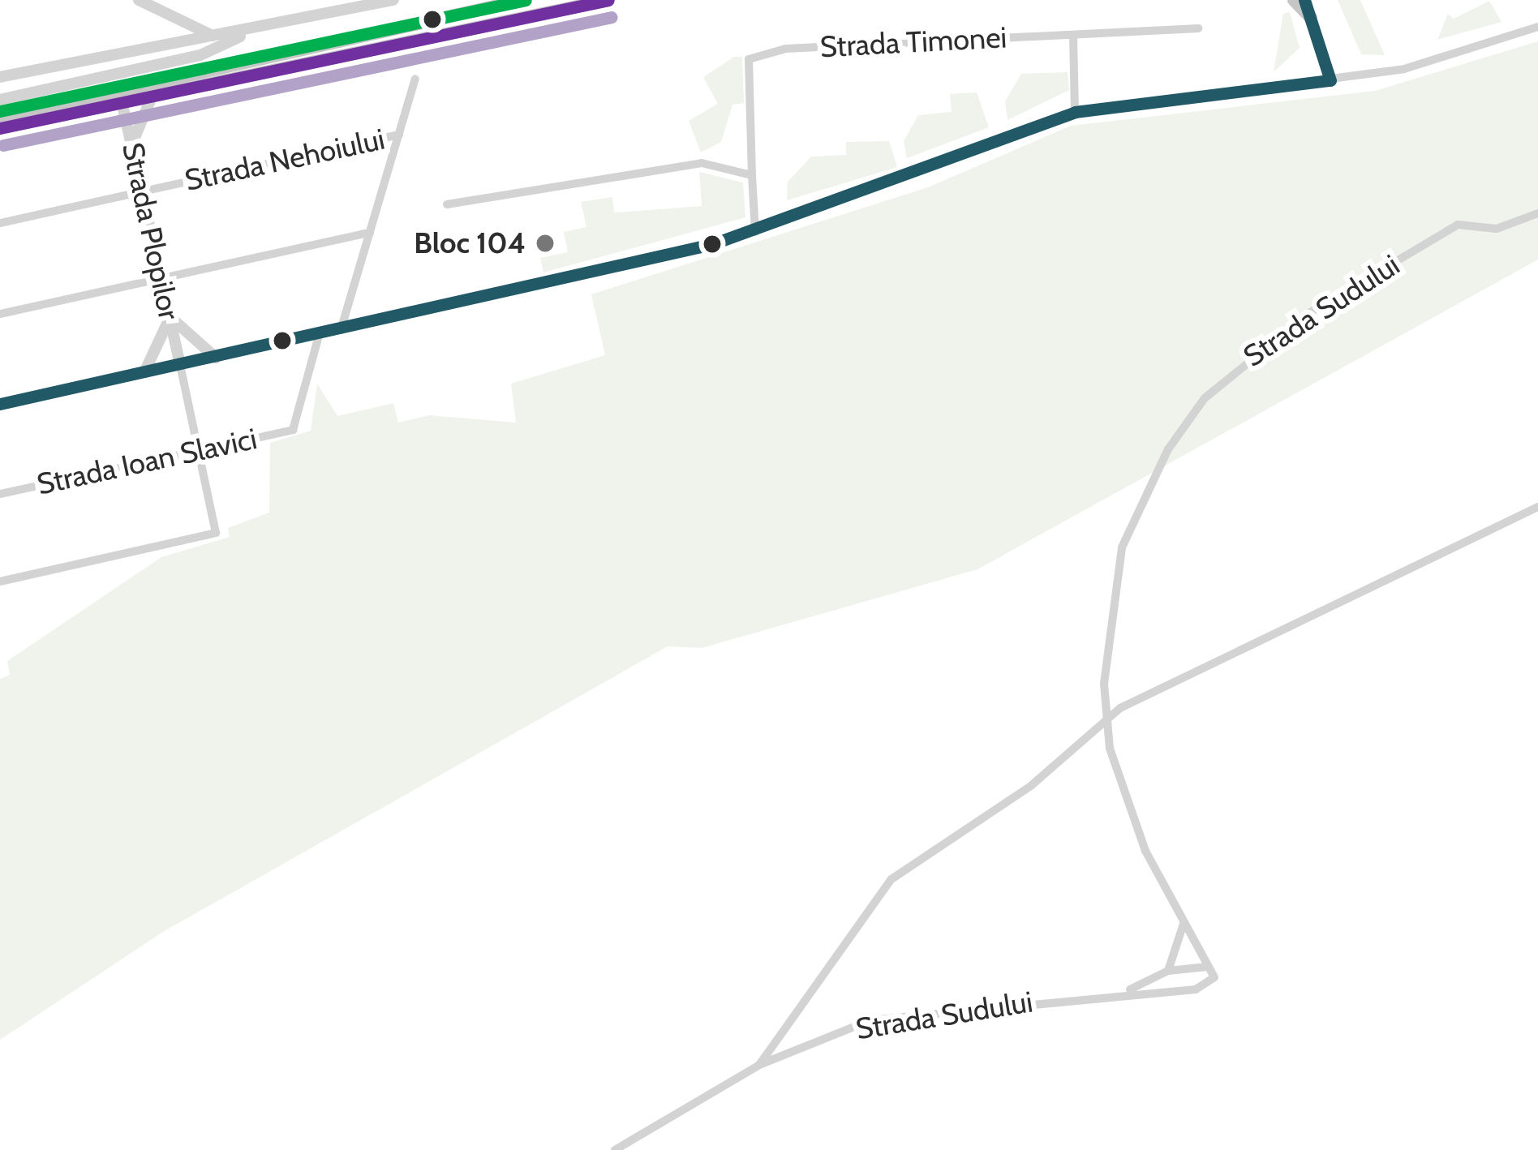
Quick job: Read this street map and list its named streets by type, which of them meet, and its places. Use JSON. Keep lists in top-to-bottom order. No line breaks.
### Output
{"streets":{"street":["Strada Timonei","Strada Nehoiului","Strada Plopilor","Strada Sudului","Strada Ioan Slavici"]},"crossings":[["Strada Nehoiului","Strada Plopilor"],["Strada Plopilor","Strada Ioan Slavici"]],"places":["Bloc 104"]}
